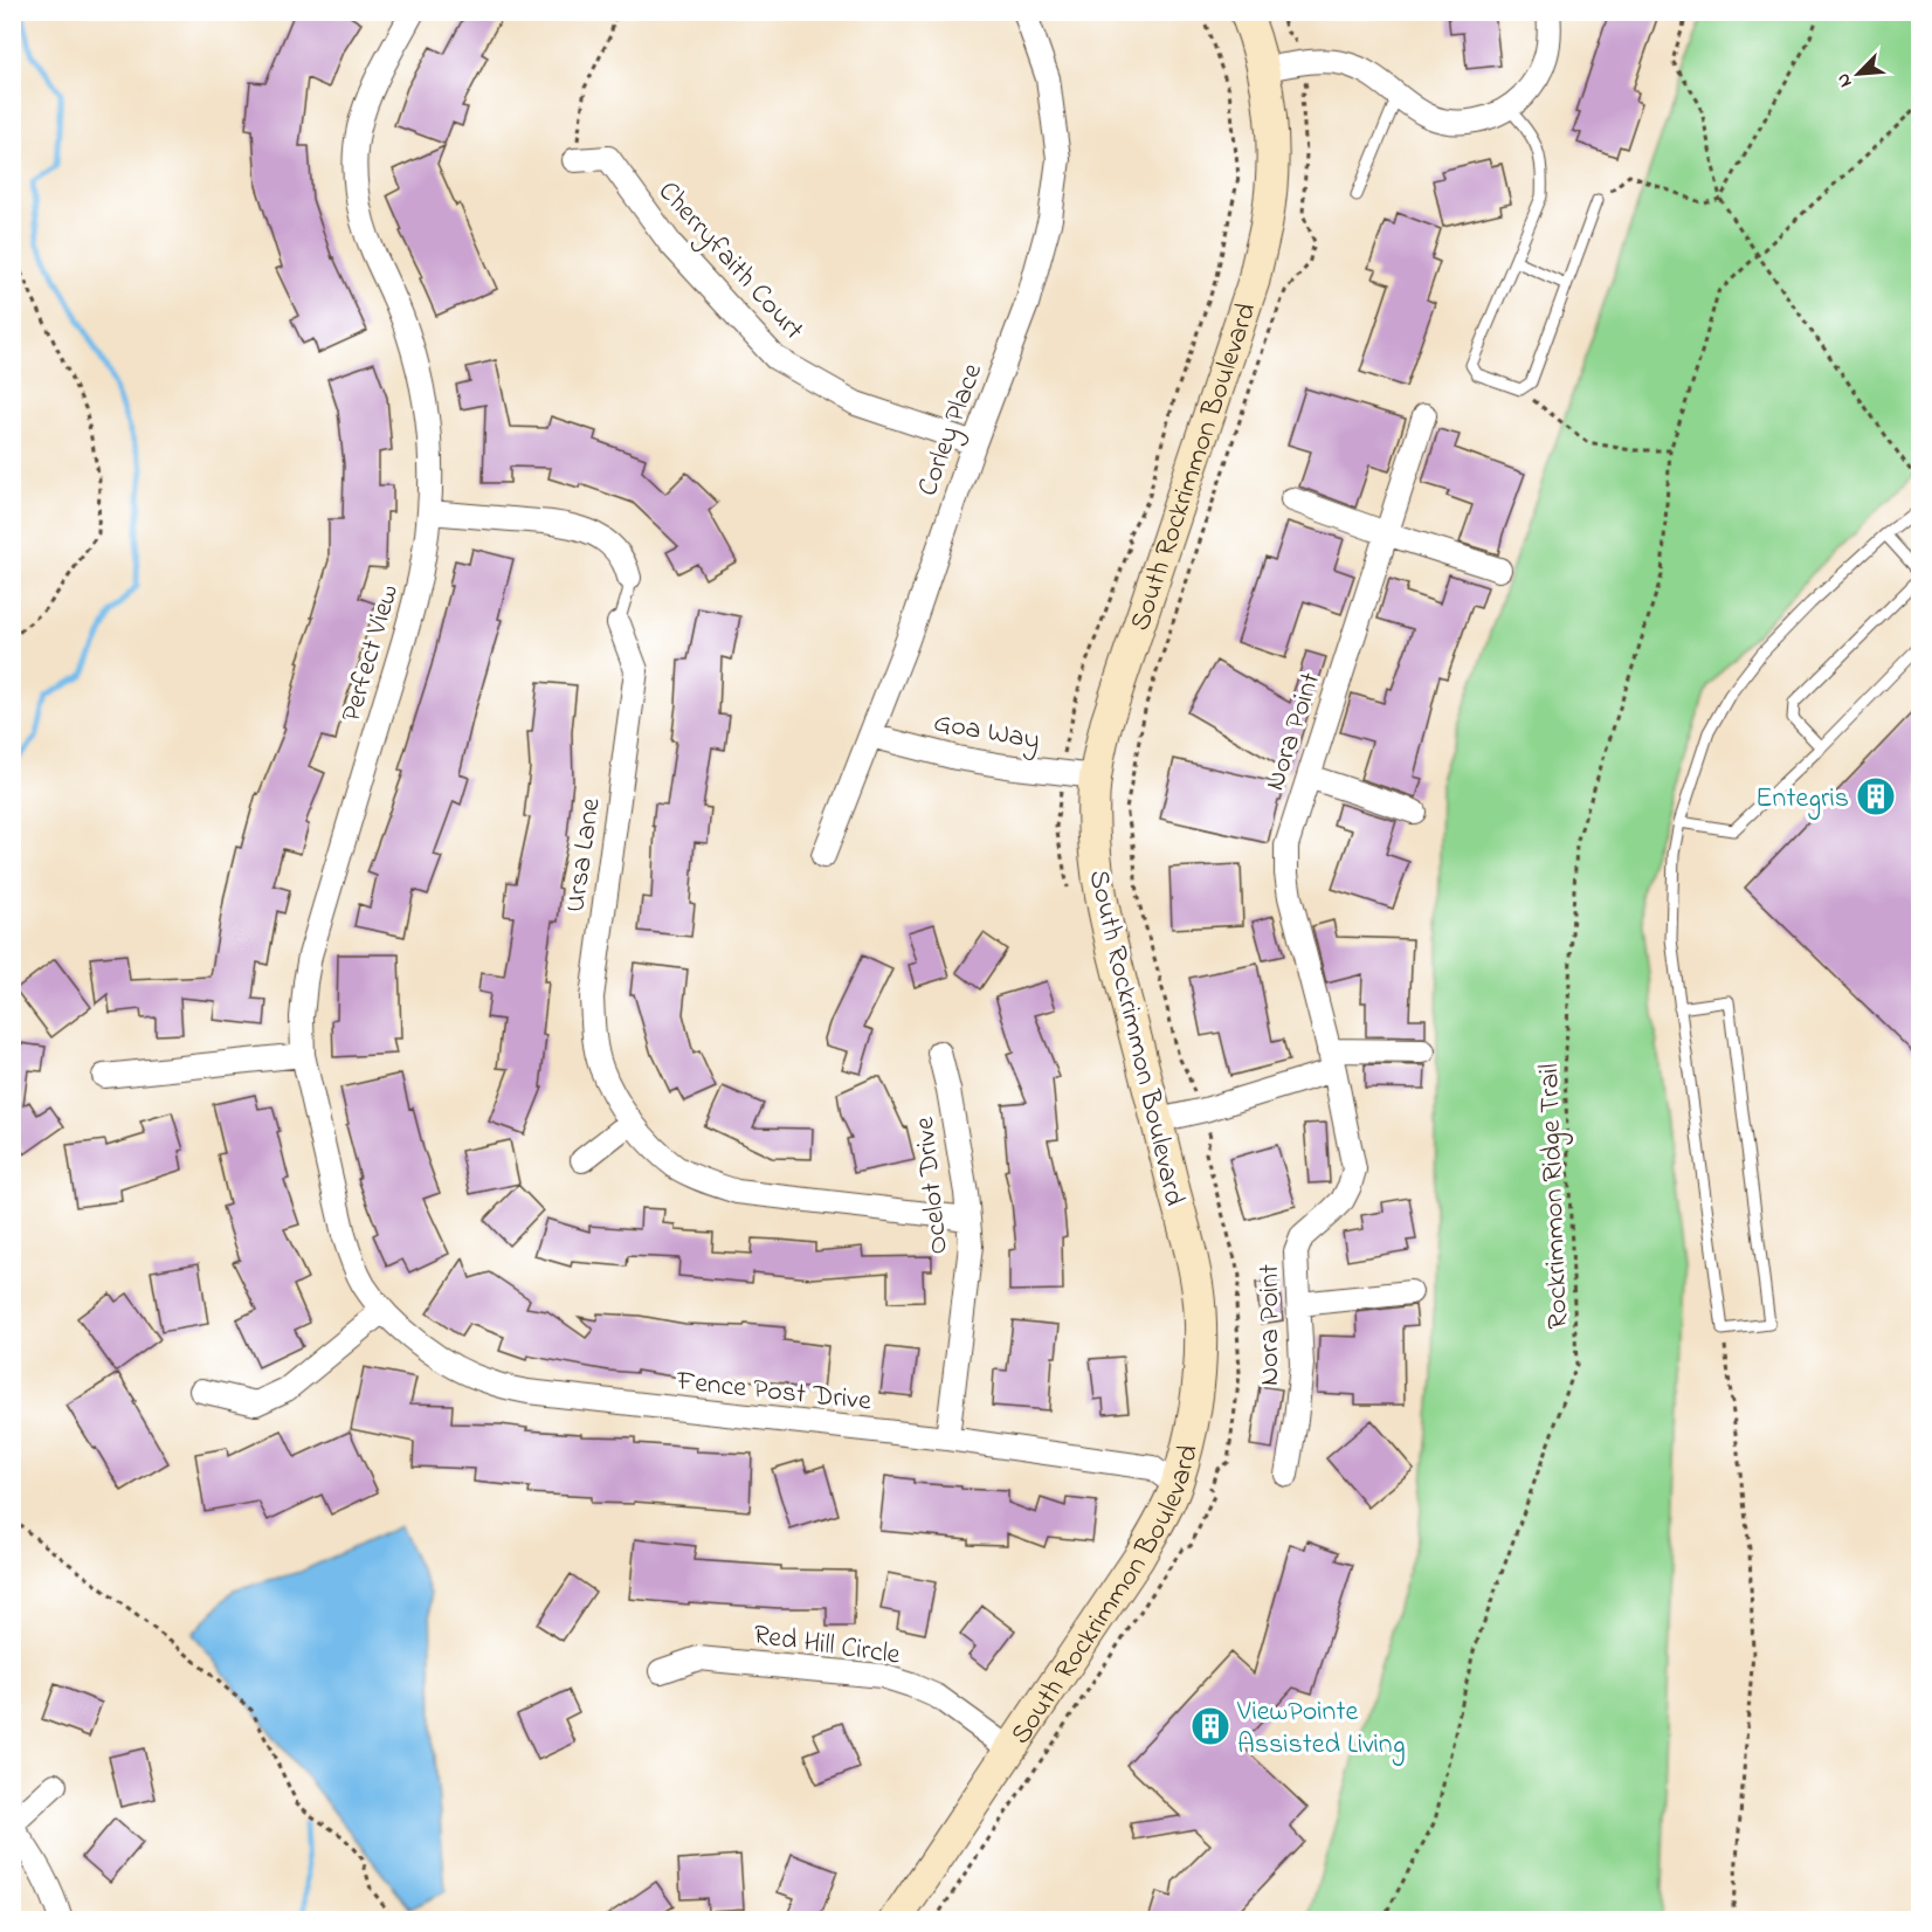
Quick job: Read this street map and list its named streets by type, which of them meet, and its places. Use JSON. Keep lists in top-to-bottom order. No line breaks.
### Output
{"streets":{"main road":["South Rockrimmon Boulevard"],"street":["Cherryfaith Court","Corley Place","Perfect View","Goa Way","Nora Point","Ursa Lane","Ocelot Drive","Fence Post Drive","Red Hill Circle"],"path":["Rockrimmon Ridge Trail"]},"crossings":[["Cherryfaith Court","Corley Place"],["Corley Place","Goa Way"],["South Rockrimmon Boulevard","Goa Way"],["South Rockrimmon Boulevard","Fence Post Drive"],["South Rockrimmon Boulevard","Red Hill Circle"],["Perfect View","Fence Post Drive"],["Ursa Lane","Ocelot Drive"],["Ocelot Drive","Fence Post Drive"]],"places":{"building":["Entegris","ViewPointe Assisted Living"]},"north":"bottom left"}
